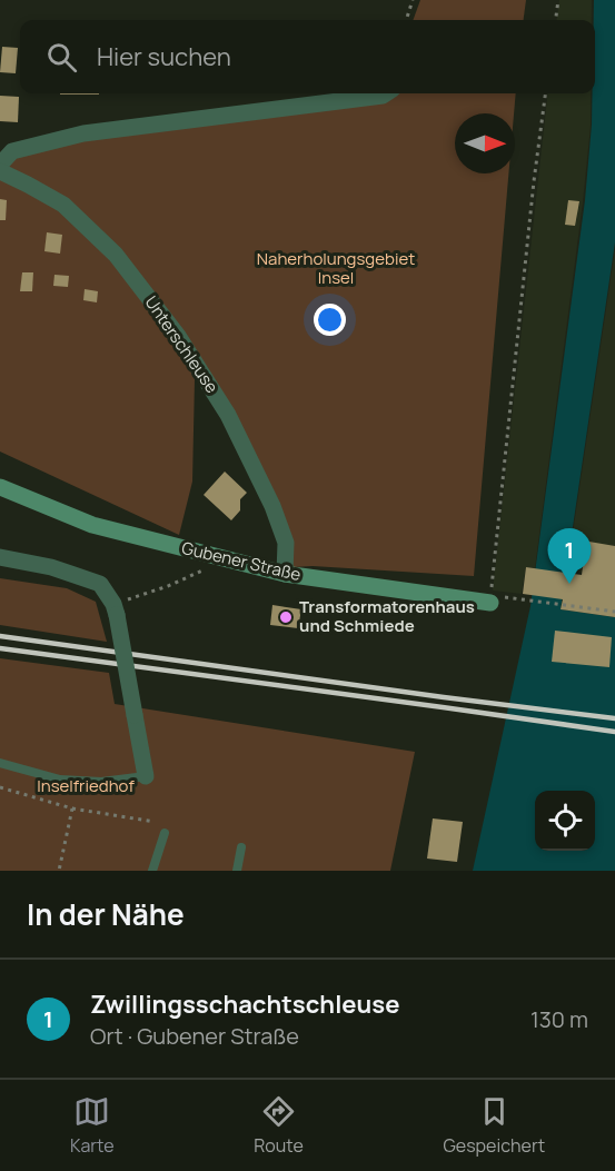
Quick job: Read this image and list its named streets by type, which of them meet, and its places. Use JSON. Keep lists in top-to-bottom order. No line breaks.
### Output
{"streets":{"main road":["Gubener Straße"],"street":["Unterschleuse"]},"crossings":[["Unterschleuse","Gubener Straße"]],"parks":["Naherholungsgebiet Insel","Inselfriedhof"],"places":["Transformatorenhaus und Schmiede"],"north":"right","page":{"search":"Hier suchen","pins":"1","heading":"In der Nähe","list":[{"mark":"1","name":"Zwillingsschachtschleuse","note":"Ort · Gubener Straße","value":"130 m"}],"nav":["Karte","Route","Gespeichert"]}}
